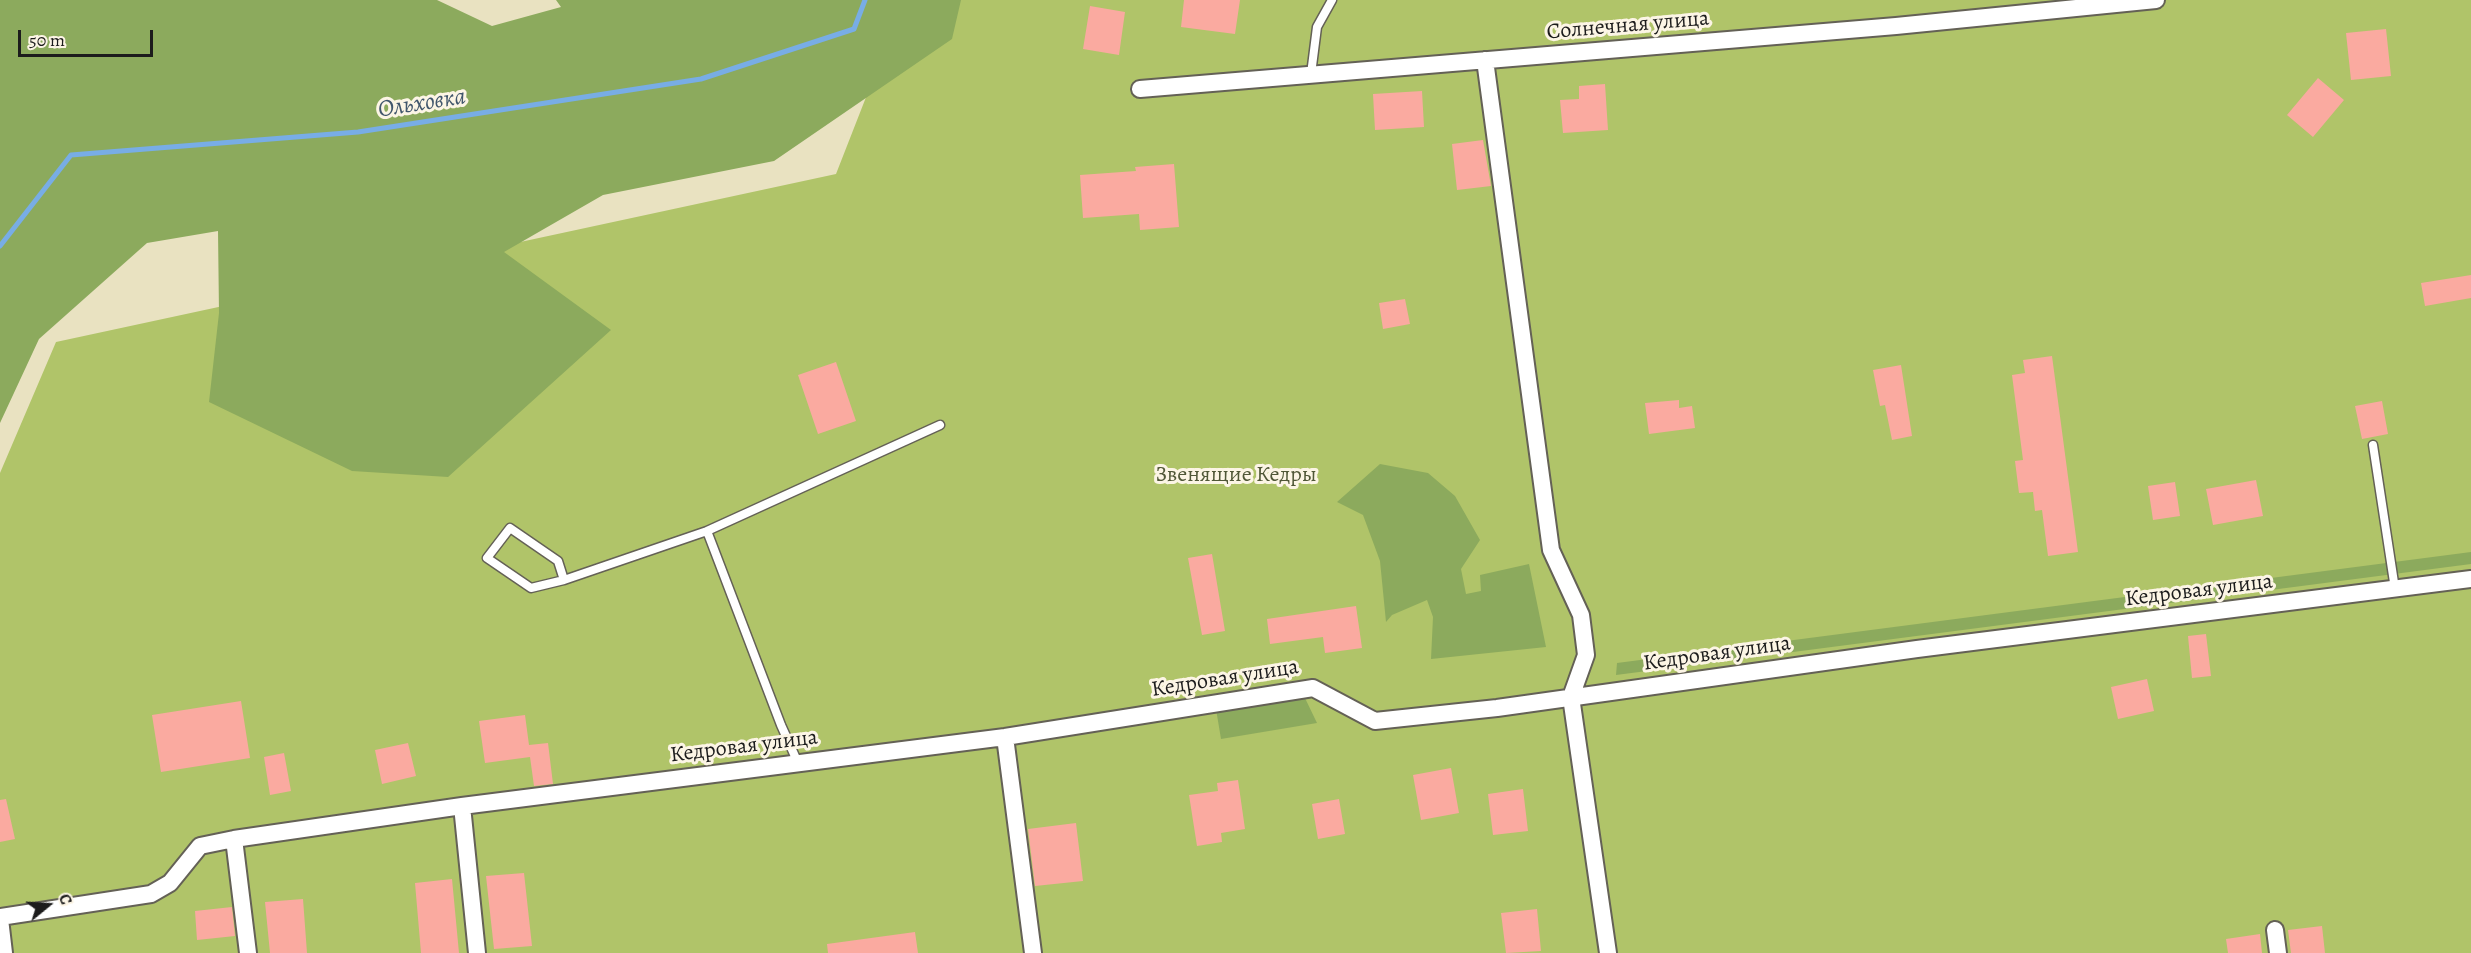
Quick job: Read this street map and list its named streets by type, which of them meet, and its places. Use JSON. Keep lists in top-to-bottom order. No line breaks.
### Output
{"streets":{"street":["Солнечная улица","Кедровая улица"]},"water":["Ольховка"],"parks":["Звенящие Кедры"],"scale_bar":"50 m","north":"right"}
